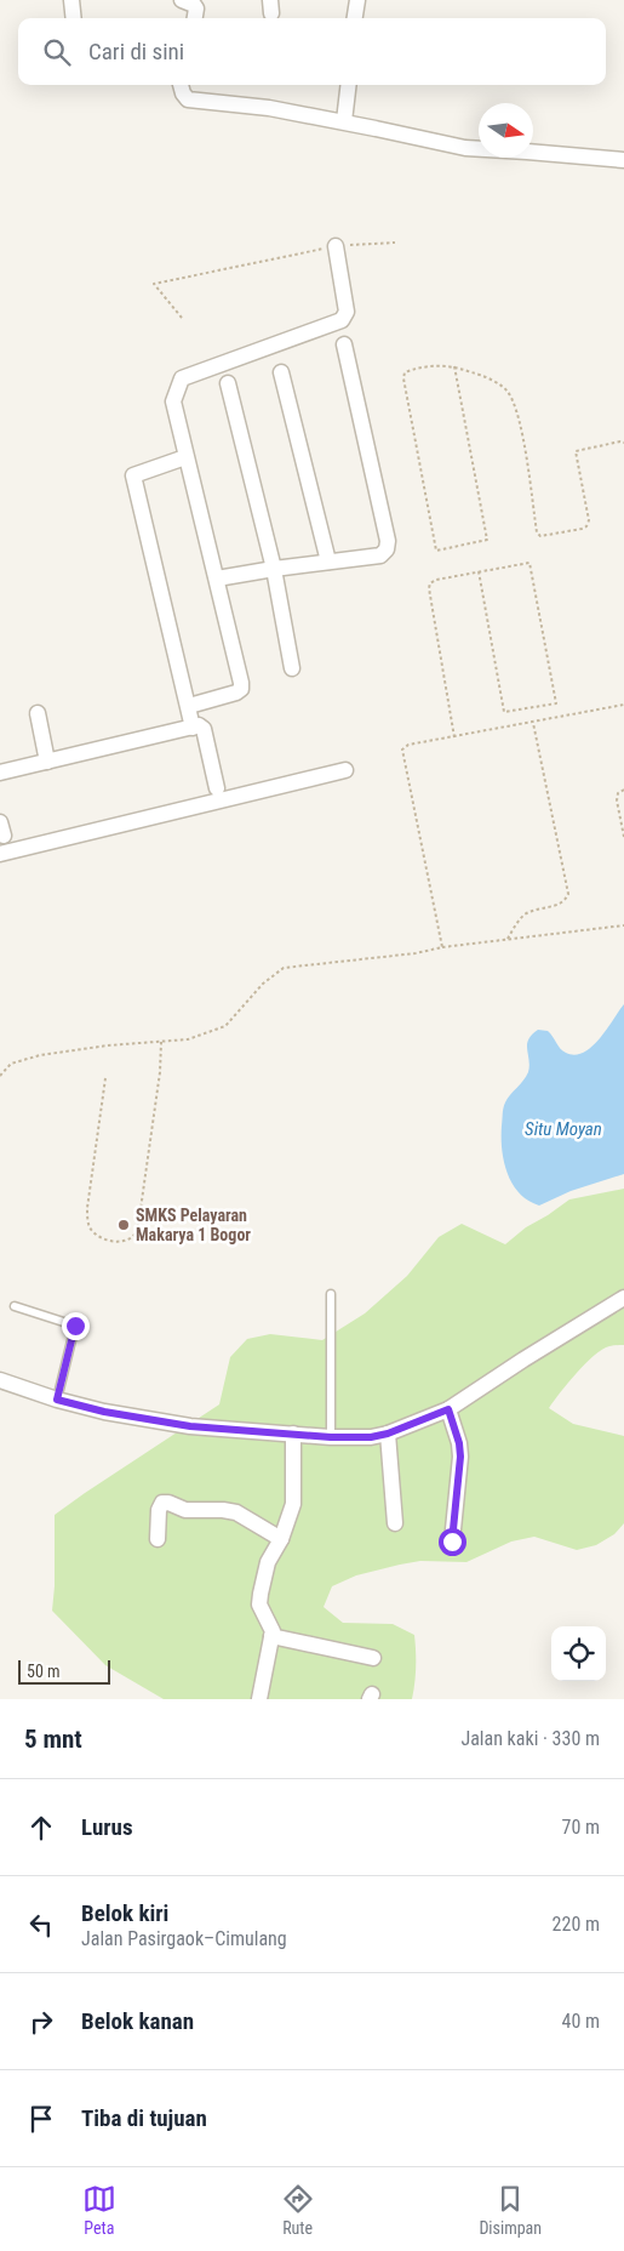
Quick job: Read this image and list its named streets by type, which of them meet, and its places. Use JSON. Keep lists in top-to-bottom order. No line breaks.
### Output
{"water":["Situ Moyan"],"places":["SMKS Pelayaran Makarya 1 Bogor"],"scale_bar":"50 m","north":"right","page":{"search":"Cari di sini","scale":"50 m","heading":["5 mnt","Jalan kaki · 330 m"],"list":[["Lurus","70 m"],["Belok kiri","Jalan Pasirgaok–Cimulang","220 m"],["Belok kanan","40 m"],"Tiba di tujuan"],"nav":["Peta","Rute","Disimpan"]}}
